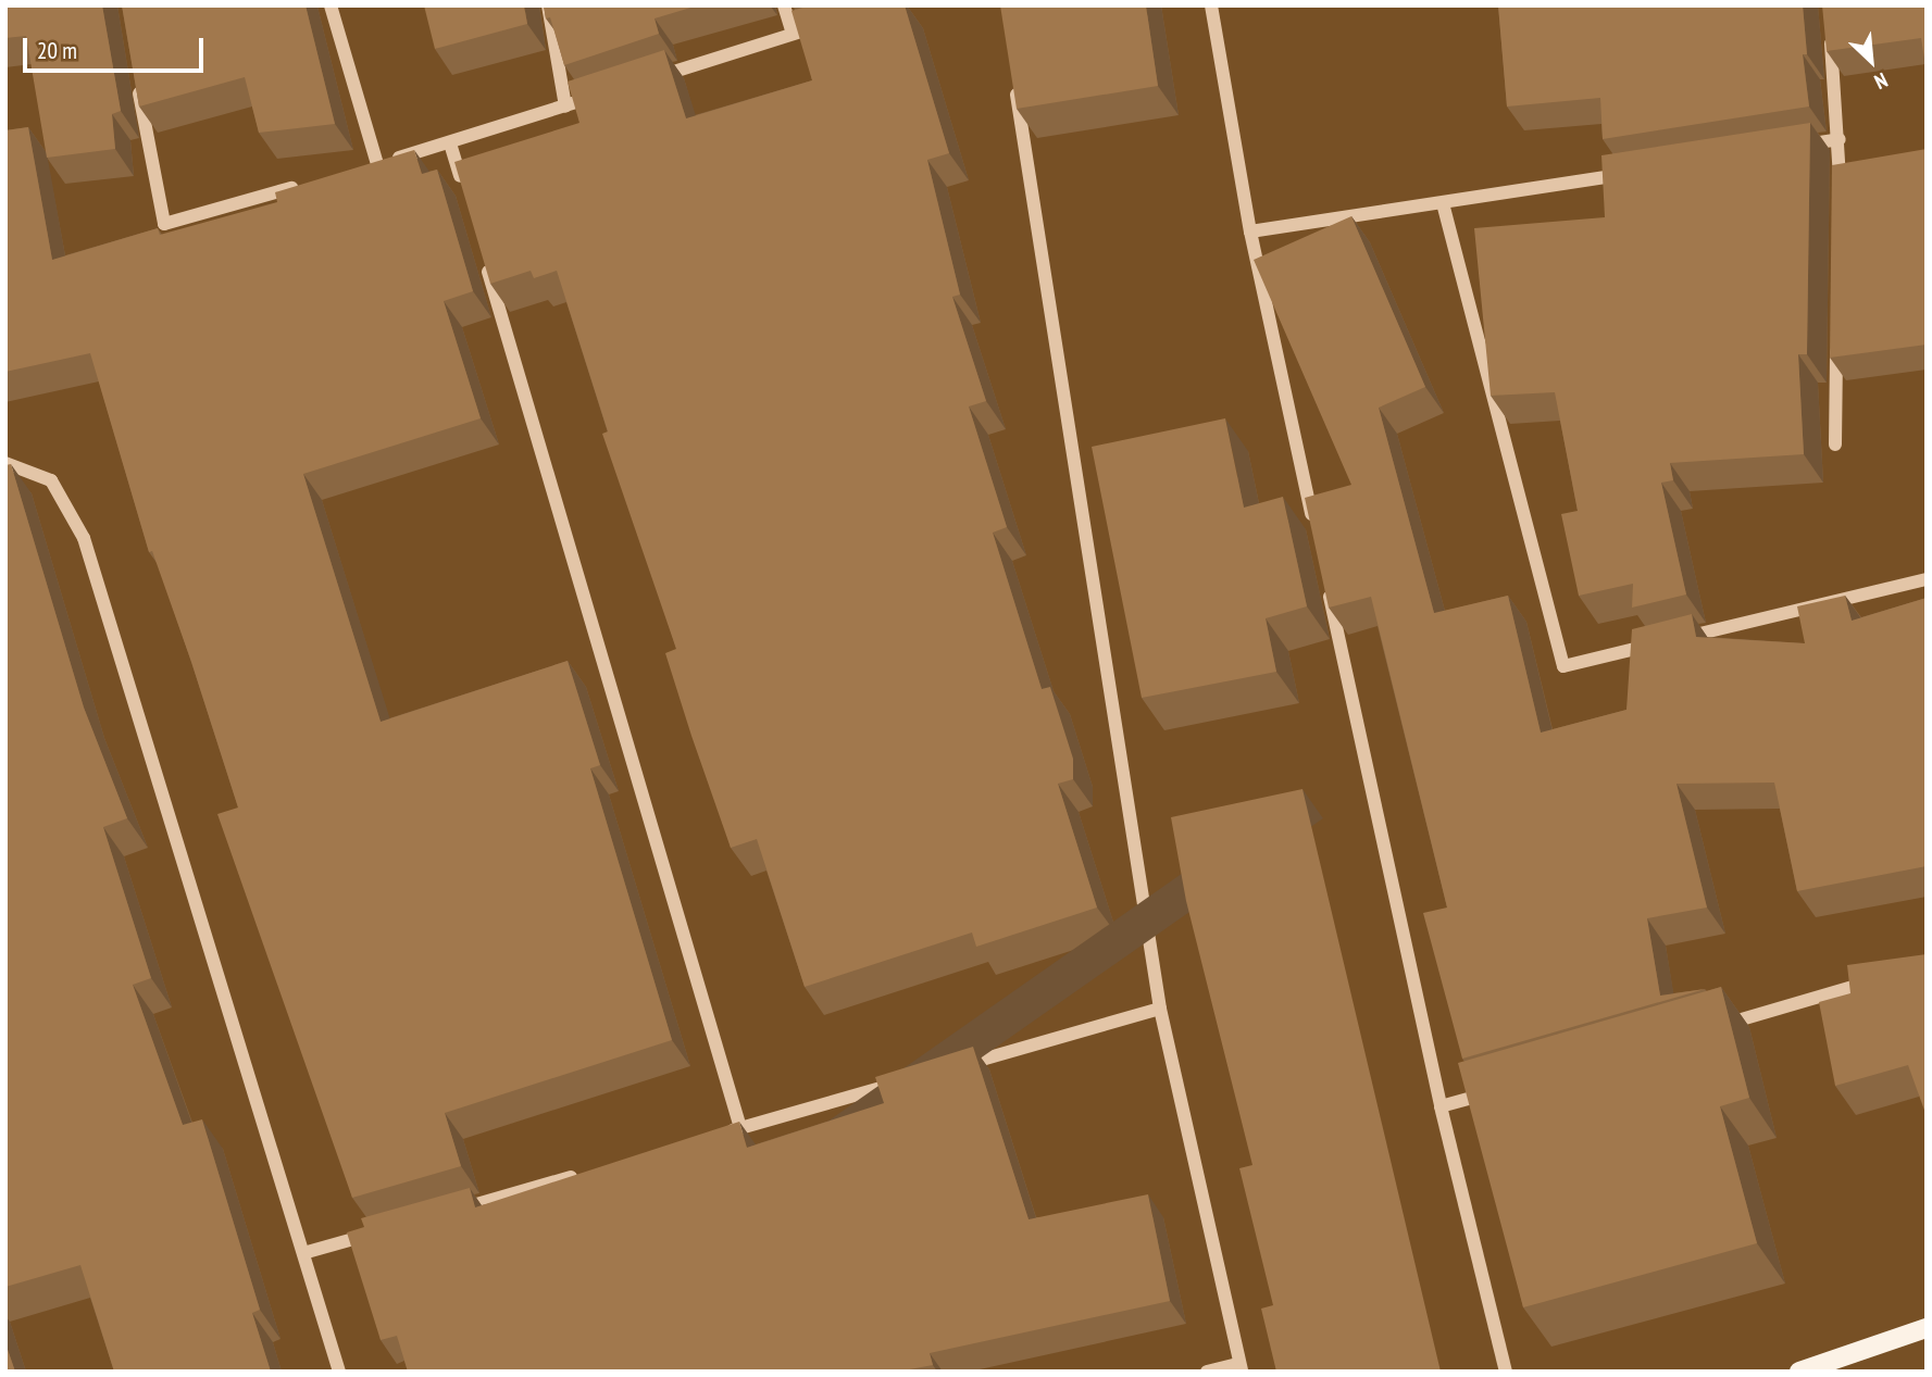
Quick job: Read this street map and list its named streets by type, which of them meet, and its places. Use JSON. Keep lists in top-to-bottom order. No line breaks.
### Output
{"scale_bar":"20 m","north":"bottom right"}
